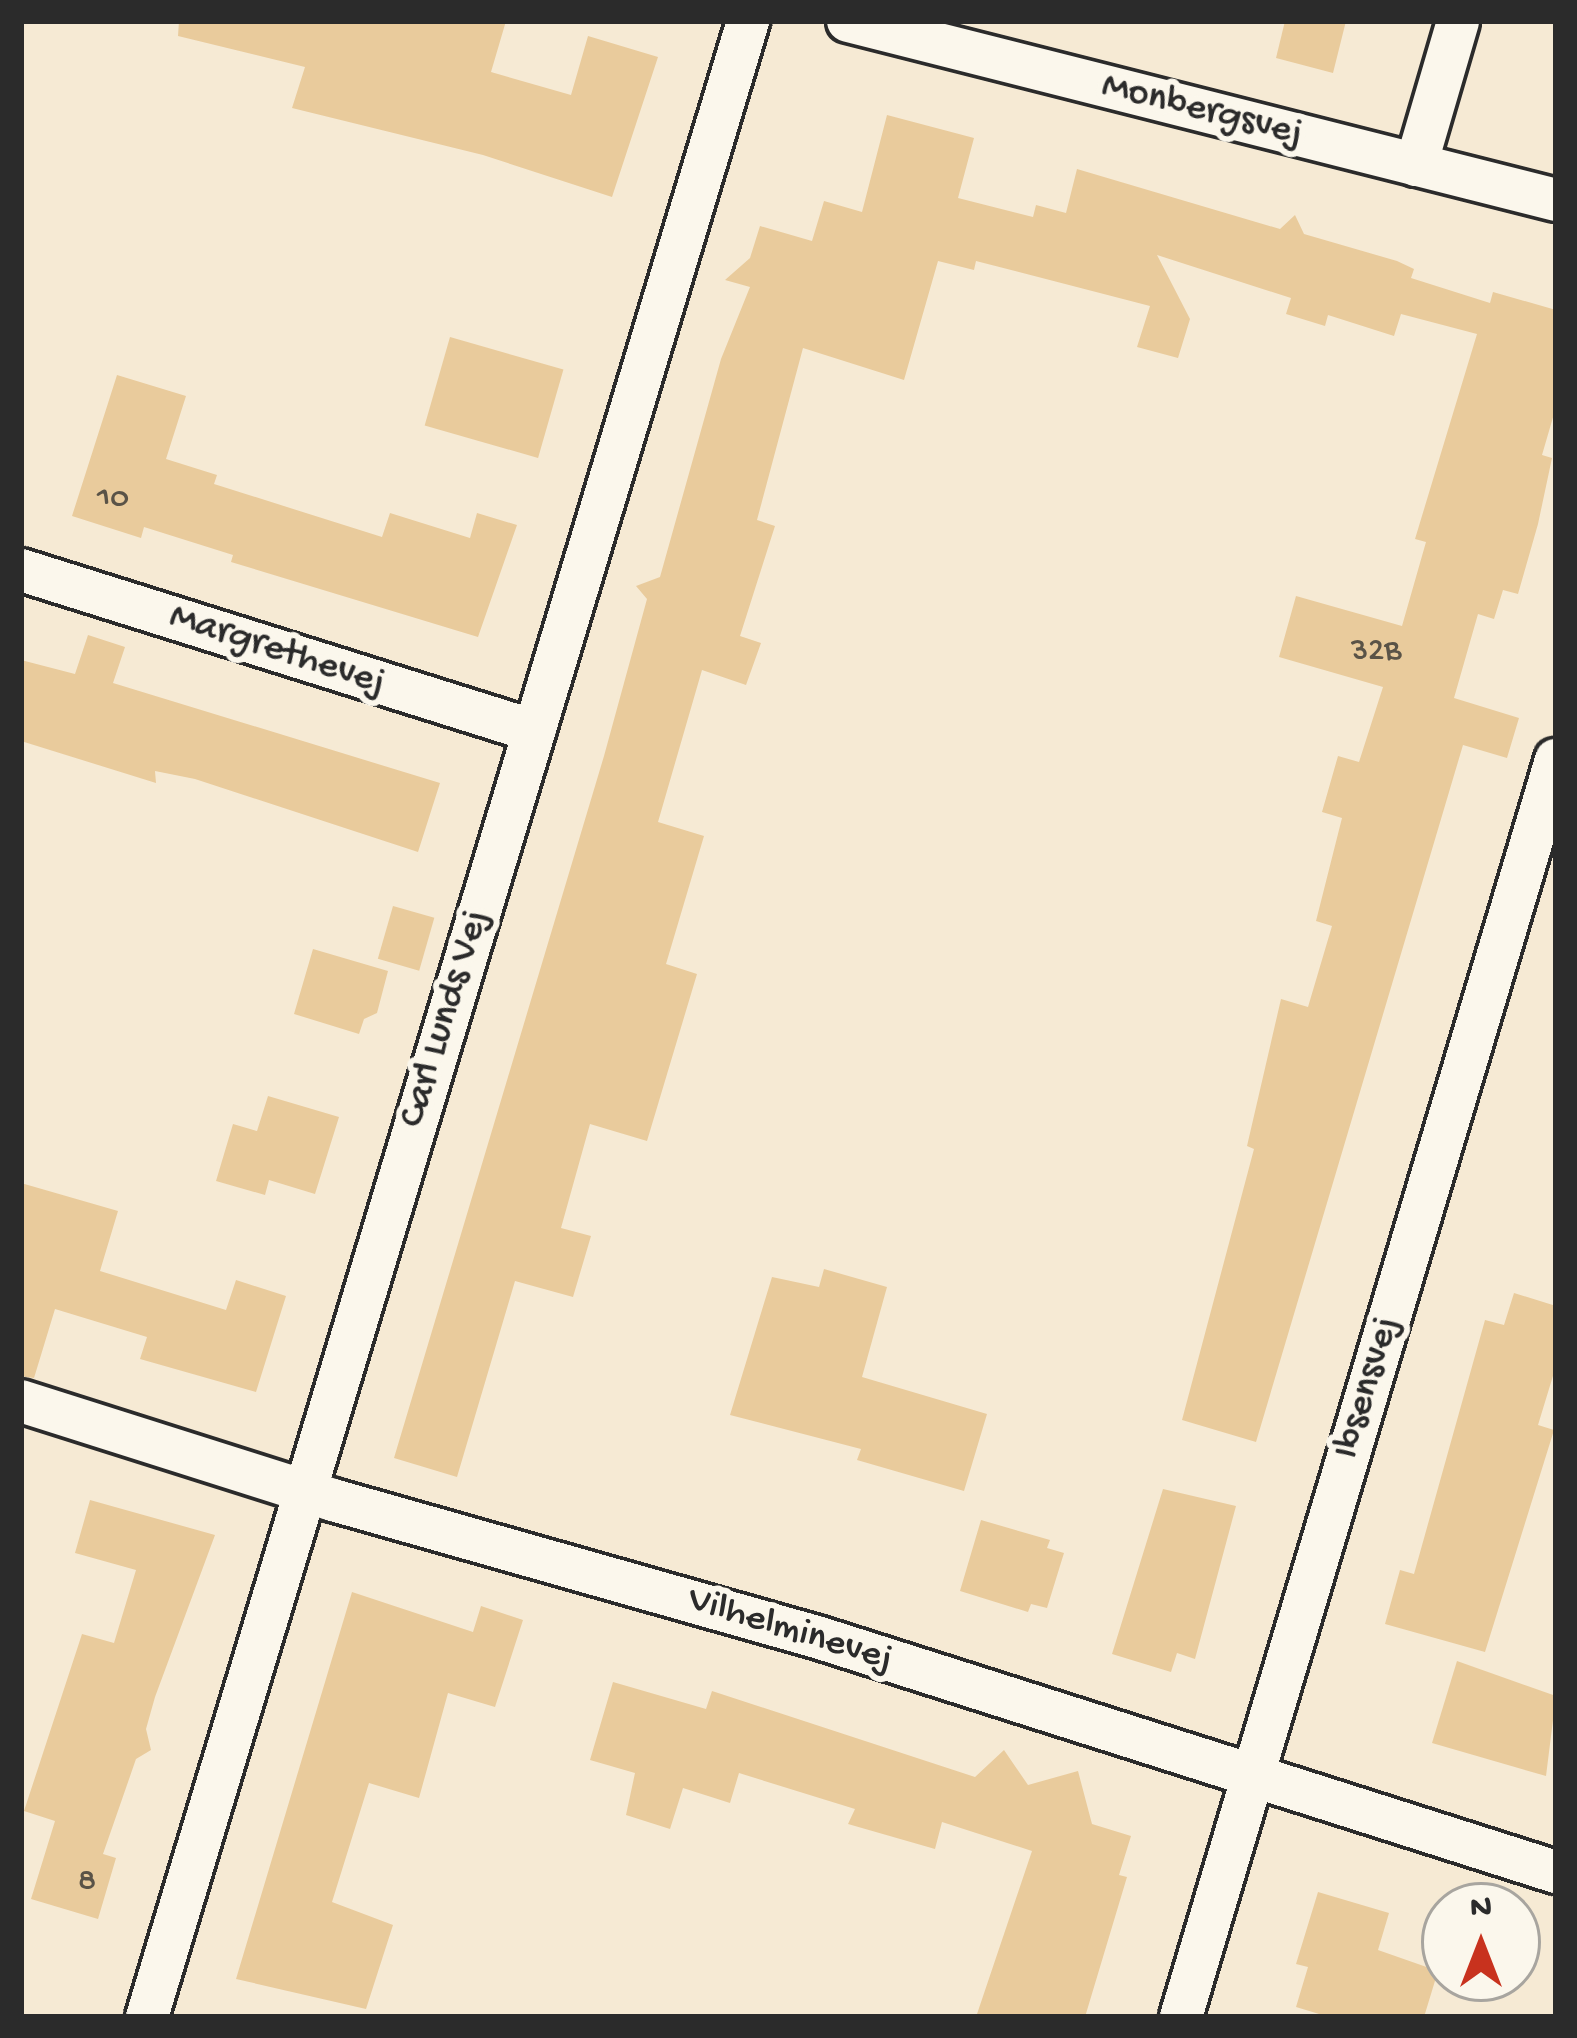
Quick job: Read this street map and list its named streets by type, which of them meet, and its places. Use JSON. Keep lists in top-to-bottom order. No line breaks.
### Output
{"streets":{"street":["Monbergsvej","Margrethevej","Carl Lunds Vej","Ibsensvej","Vilhelminevej"]},"crossings":[["Margrethevej","Carl Lunds Vej"],["Carl Lunds Vej","Vilhelminevej"],["Ibsensvej","Vilhelminevej"]],"house_numbers":["10","32B","8"],"north":"top"}
